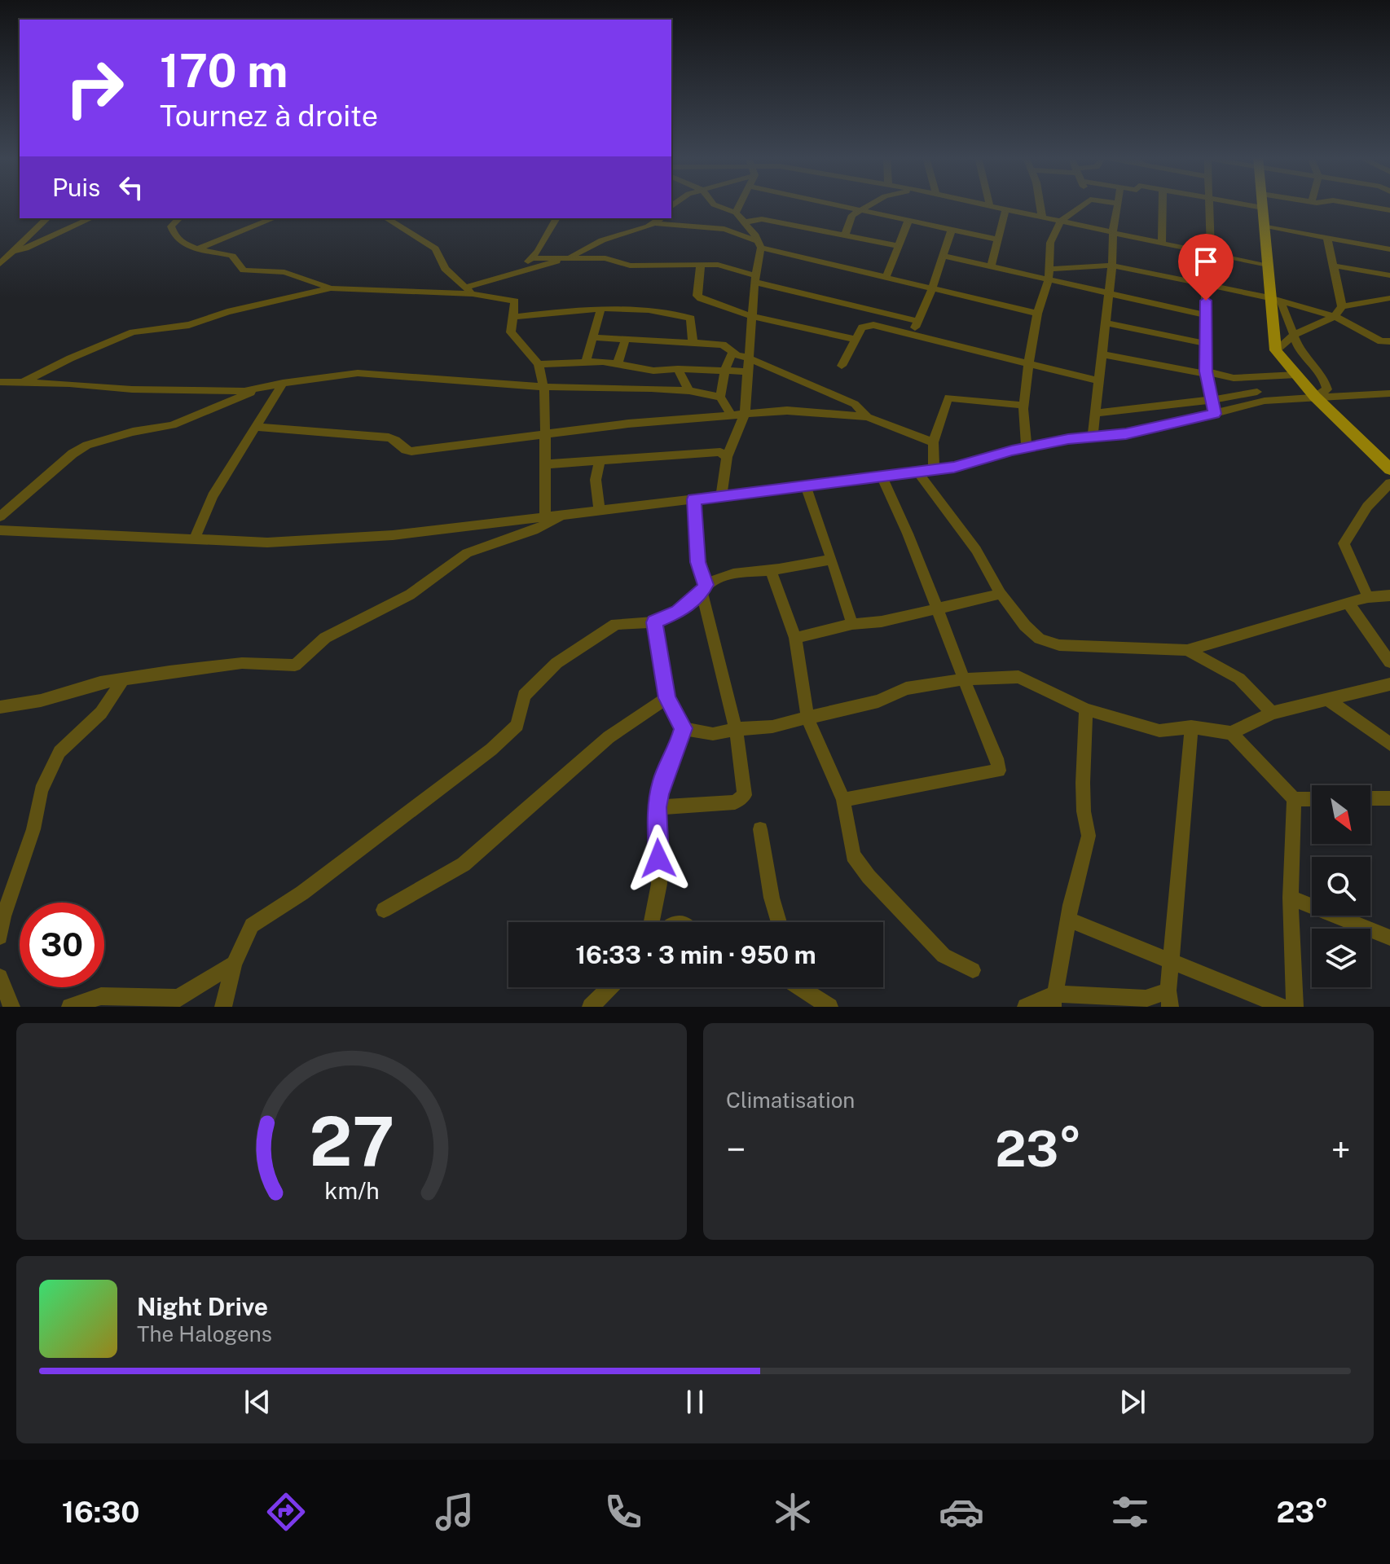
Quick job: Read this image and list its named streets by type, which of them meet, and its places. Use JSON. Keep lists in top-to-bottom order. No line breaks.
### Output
{"north":"bottom right","page":{"turn":["170 m","Tournez à droite"],"then":"Puis","limit":"30","trip":"16:33 · 3 min · 950 m","tile":"Climatisation","heat":["−","23°","+"],"song":["Night Drive","The Halogens"],"tabs":["16:30","23°"],"gauge":["27","km/h"]}}
